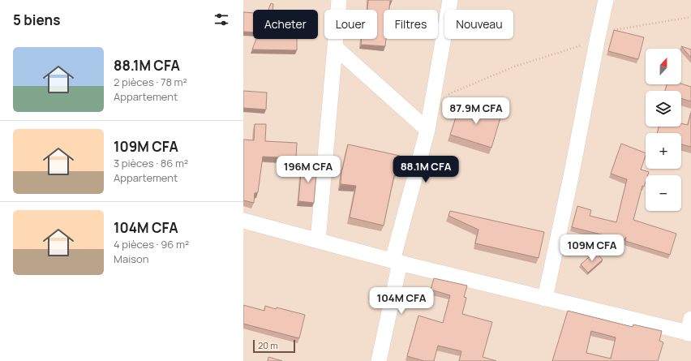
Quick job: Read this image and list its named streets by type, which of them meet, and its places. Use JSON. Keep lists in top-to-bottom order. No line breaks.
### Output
{"scale_bar":"20 m","north":"top","page":{"heading":"5 biens","chip":["Acheter","Louer","Filtres","Nouveau"],"list":[{"name":"88.1M CFA","note":"2 pièces · 78 m² · Appartement"},{"name":"109M CFA","note":"3 pièces · 86 m² · Appartement"},{"name":"104M CFA","note":"4 pièces · 96 m² · Maison"}],"map_buttons":["+","−"],"price":["87.9M CFA","196M CFA","88.1M CFA","109M CFA","104M CFA"],"scale":"20 m"}}
